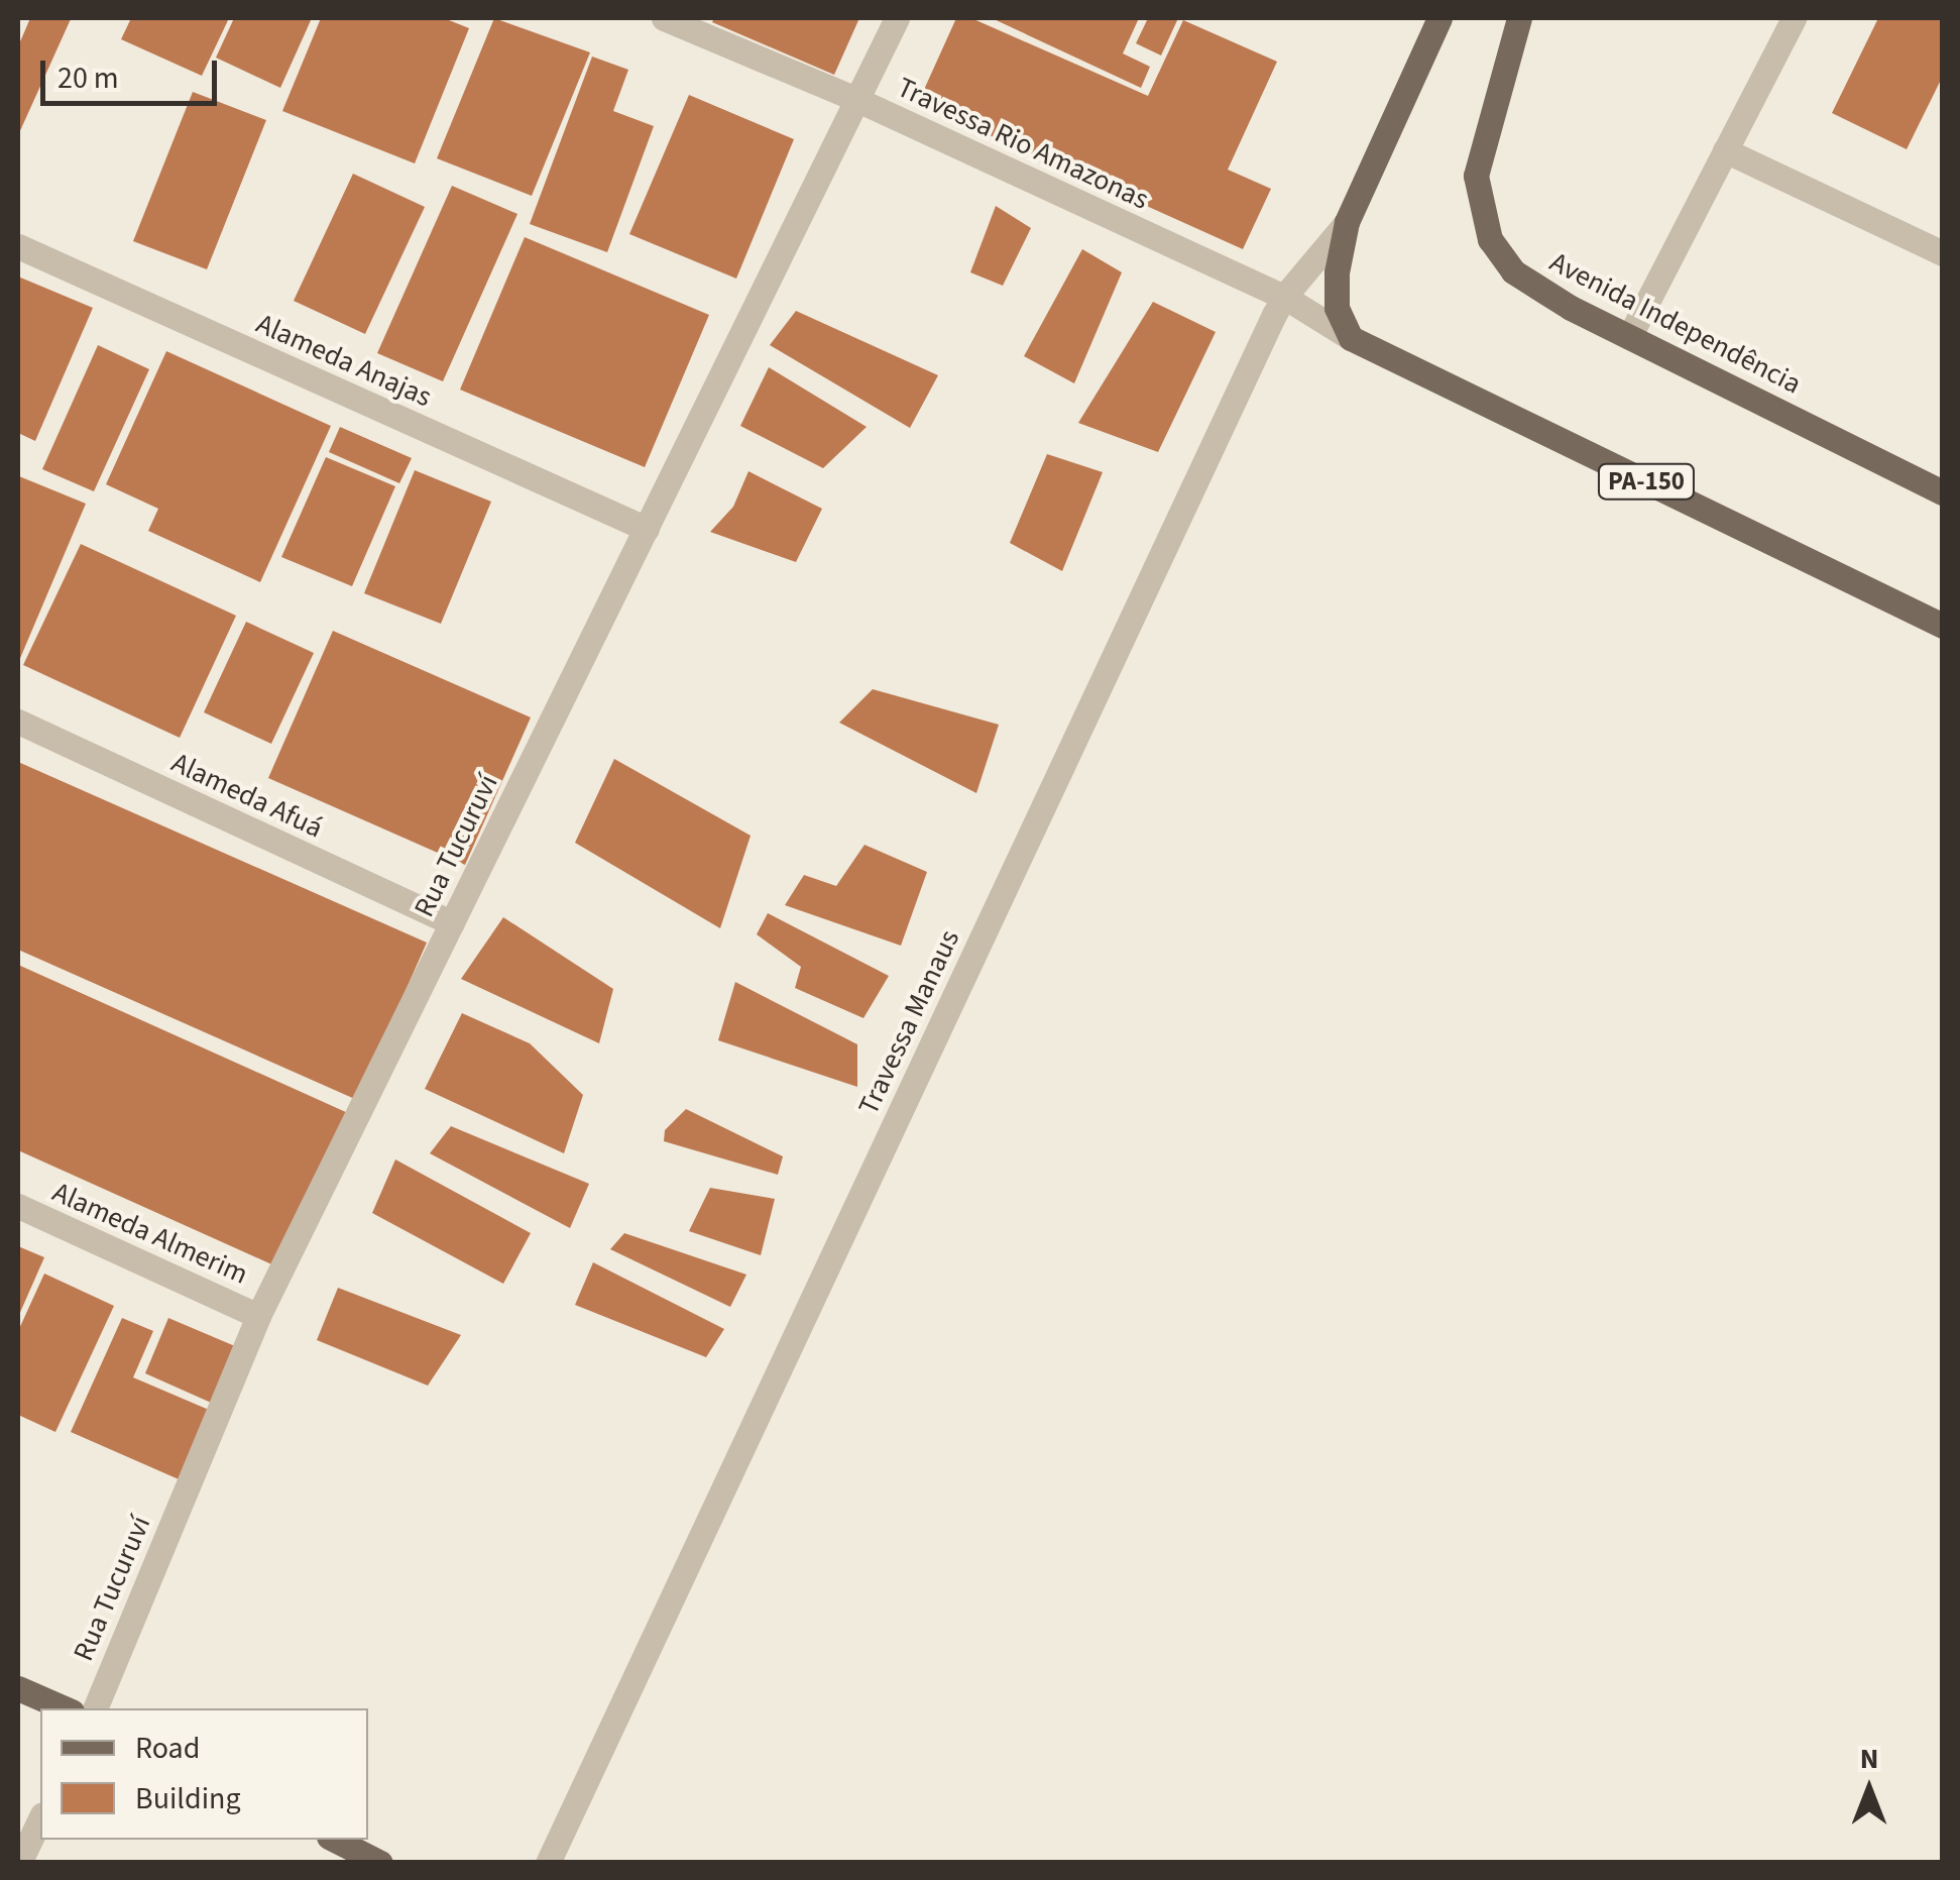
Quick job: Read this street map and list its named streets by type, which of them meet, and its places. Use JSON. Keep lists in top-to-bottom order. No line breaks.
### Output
{"streets":{"main road":["Avenida Independência","PA-150"],"street":["Travessa Rio Amazonas","Alameda Anajas","Alameda Afuá","Rua Tucuruví","Travessa Manaus","Alameda Almerim"]},"crossings":[["Travessa Rio Amazonas","PA-150"],["Travessa Rio Amazonas","Rua Tucuruví"],["Travessa Rio Amazonas","Travessa Manaus"],["Alameda Anajas","Rua Tucuruví"],["Alameda Afuá","Rua Tucuruví"],["Rua Tucuruví","Alameda Almerim"]],"legend":["Road","Building"],"scale_bar":"20 m","north":"top"}
